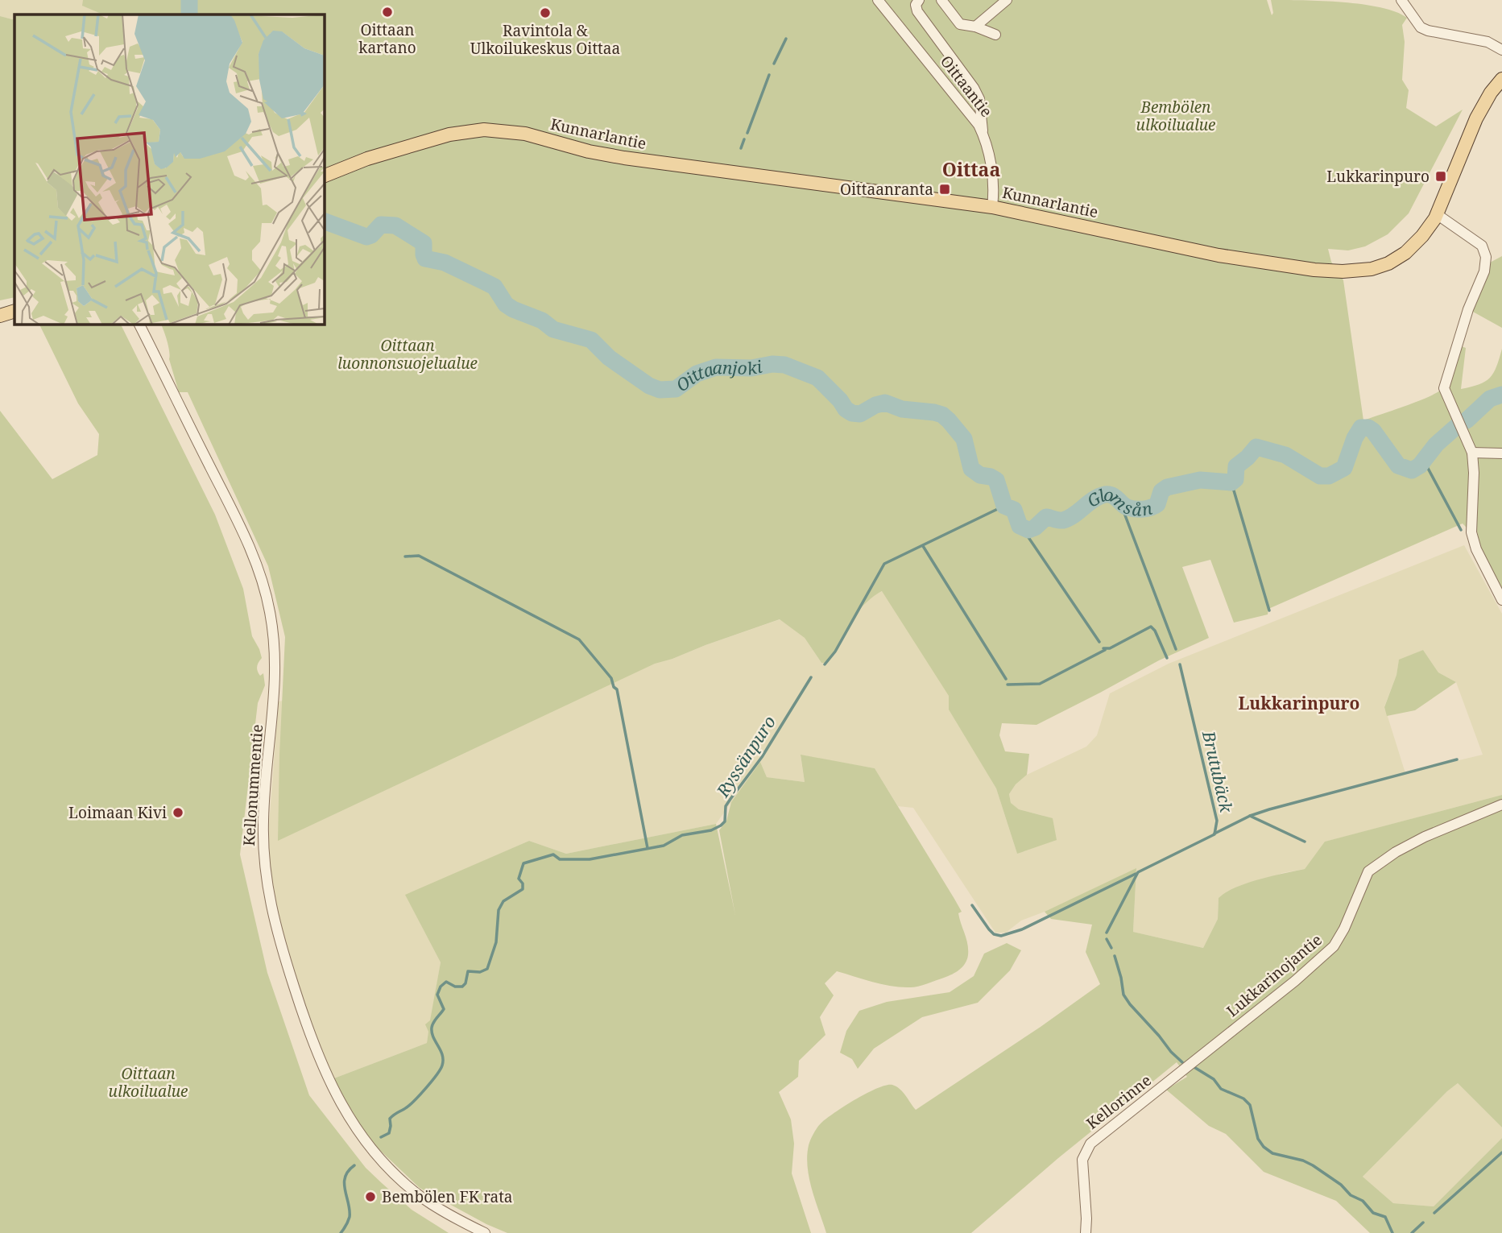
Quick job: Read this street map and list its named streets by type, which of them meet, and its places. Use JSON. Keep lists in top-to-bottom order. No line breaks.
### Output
{"streets":{"main road":["Kunnarlantie"],"street":["Oittaantie","Kellonummentie","Lukkarinojantie","Kellorinne"]},"crossings":[["Oittaantie","Kunnarlantie"],["Lukkarinojantie","Kellorinne"]],"districts":["Oittaa","Lukkarinpuro"],"water":["Oittaanjoki","Glomsån","Ryssänpuro","Brutubäck"],"parks":["Bembölen ulkoilualue","Oittaan luonnonsuojelualue","Oittaan ulkoilualue"],"places":{"other":["Oittaan kartano","Ravintola & Ulkoilukeskus Oittaa","Loimaan Kivi","Bembölen FK rata"],"transit":["Lukkarinpuro","Oittaanranta"]}}
